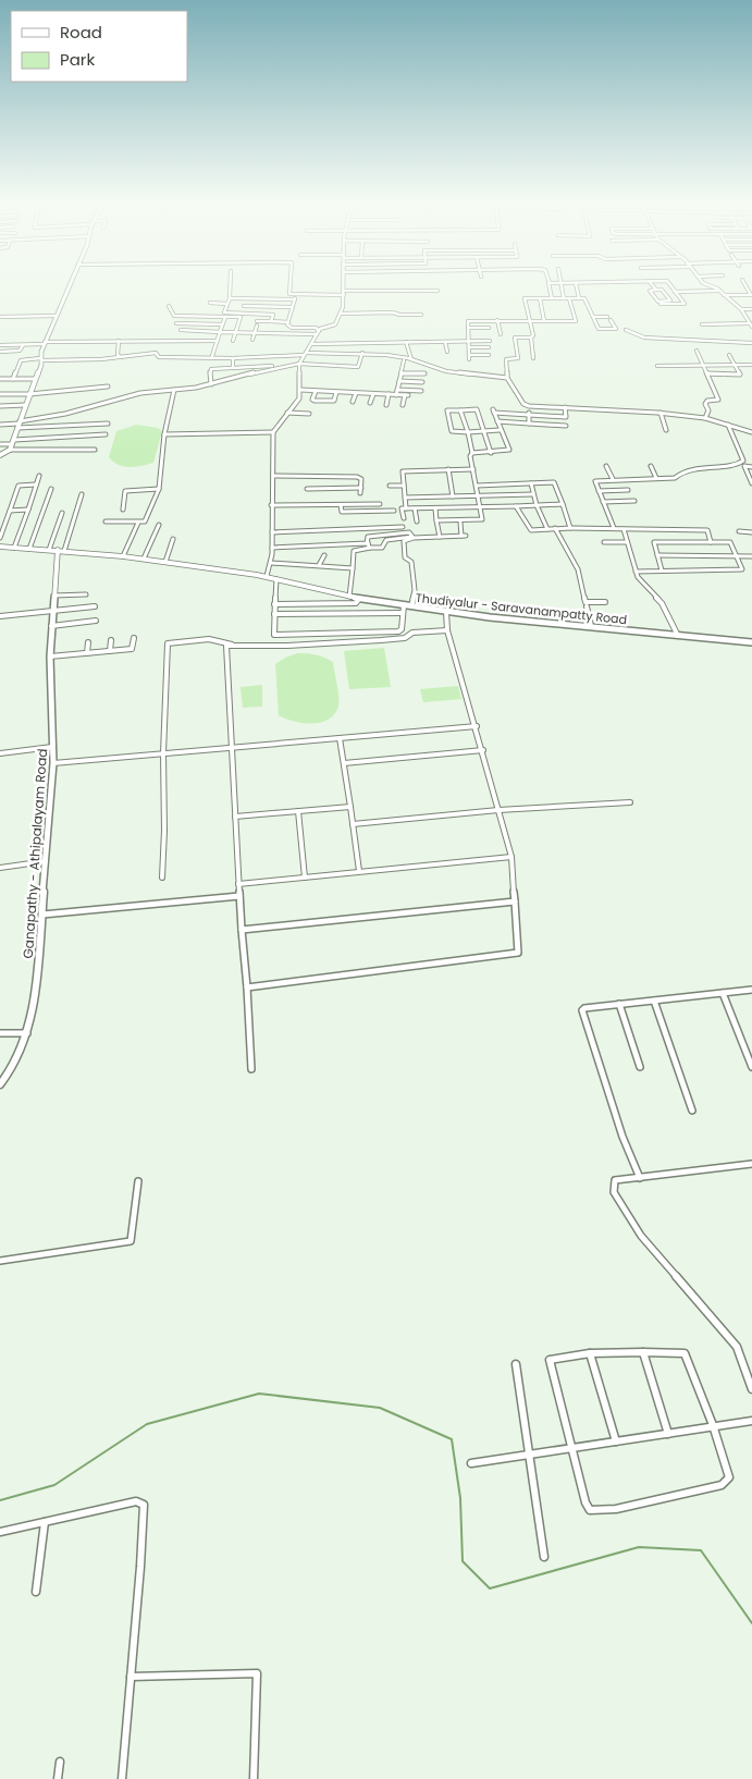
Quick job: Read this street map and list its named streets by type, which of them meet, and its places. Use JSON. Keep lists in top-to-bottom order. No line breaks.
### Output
{"streets":{"main road":["Thudiyalur - Saravanampatty Road","Ganapathy - Athipalayam Road"]},"crossings":[["Thudiyalur - Saravanampatty Road","Ganapathy - Athipalayam Road"]],"legend":["Road","Park"]}
